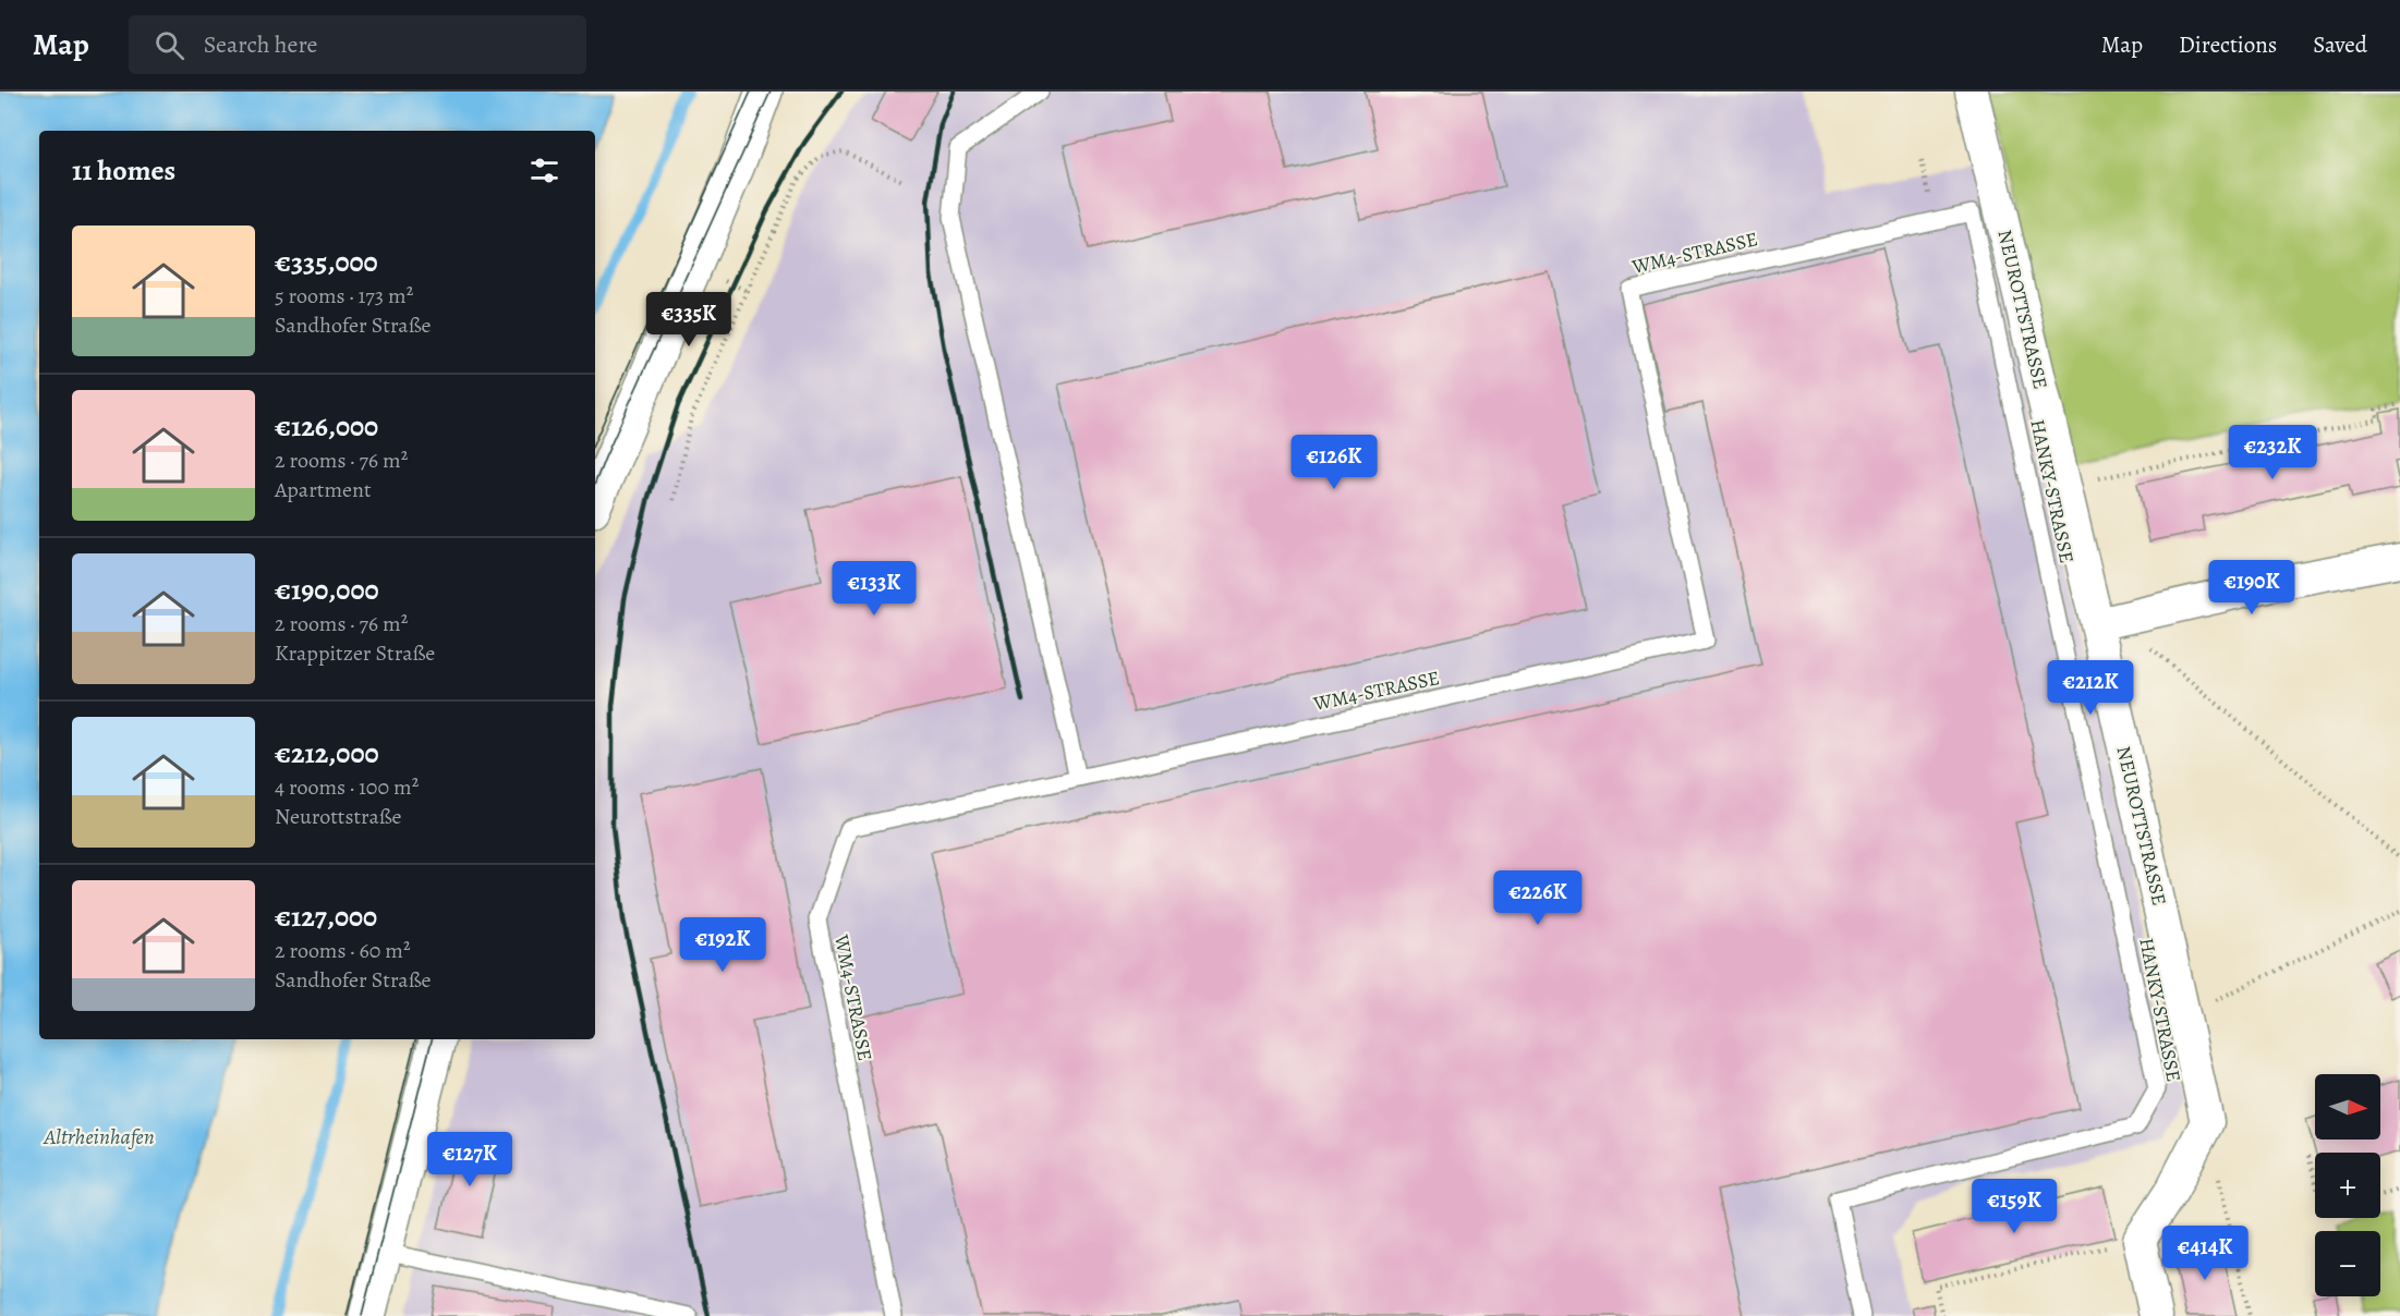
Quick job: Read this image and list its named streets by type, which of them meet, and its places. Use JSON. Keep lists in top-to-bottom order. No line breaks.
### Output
{"streets":{"street":["NEUROTTSTRASSE"],"lane":["WM4-STRASSE","HANKY-STRASSE"]},"crossings":[["WM4-STRASSE","HANKY-STRASSE"]],"water":["Altrheinhafen"],"north":"right","page":{"header":"Map","search":"Search here","nav":["Map","Directions","Saved"],"heading":"11 homes","list":[{"name":"€335,000","note":"5 rooms · 173 m² · Sandhofer Straße"},{"name":"€126,000","note":"2 rooms · 76 m² · Apartment"},{"name":"€190,000","note":"2 rooms · 76 m² · Krappitzer Straße"},{"name":"€212,000","note":"4 rooms · 100 m² · Neurottstraße"},{"name":"€127,000","note":"2 rooms · 60 m² · Sandhofer Straße"}],"price":["€335K","€232K","€126K","€190K","€133K","€212K","€226K","€192K","€127K","€159K","€414K"],"map_buttons":["+","−"]}}
